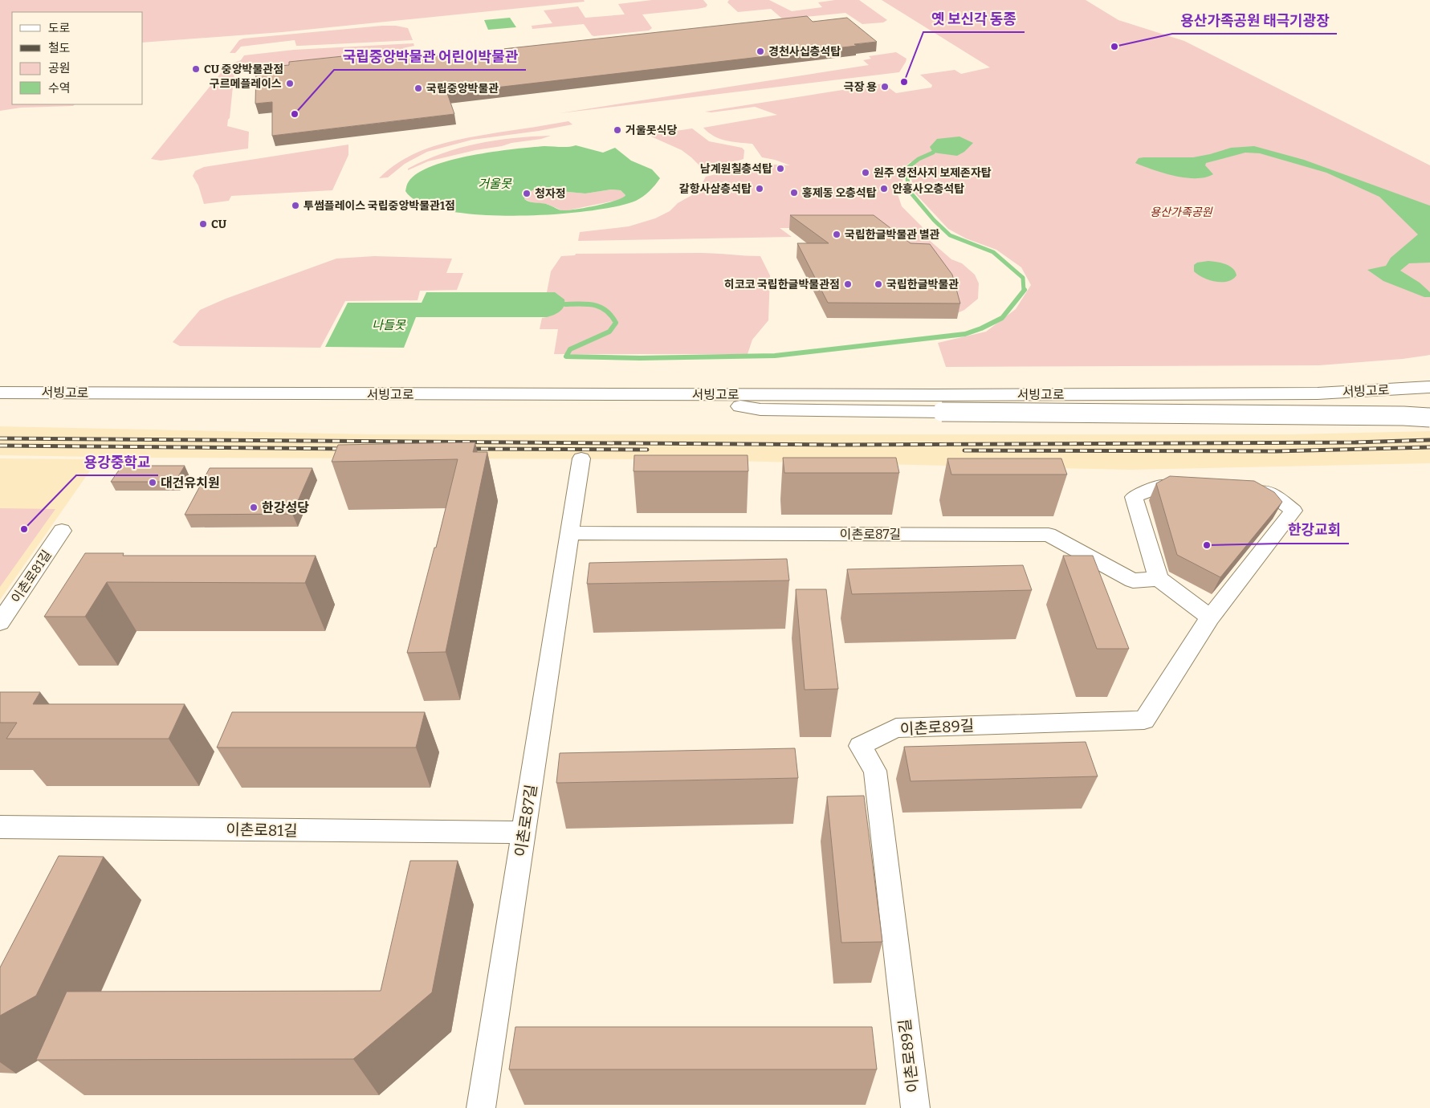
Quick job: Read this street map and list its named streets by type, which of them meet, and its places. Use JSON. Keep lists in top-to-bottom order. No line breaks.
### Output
{"streets":{"main road":["서빙고로"],"street":["이촌로87길","이촌로81길","이촌로89길"]},"crossings":[["이촌로87길","이촌로81길"]],"water":["거울못","나들못"],"parks":["용산가족공원"],"places":["용산가족공원 태극기광장","경천사십층석탑","CU 중앙박물관점","옛 보신각 동종","구르메플레이스","극장 용","국립중앙박물관","국립중앙박물관 어린이박물관","거울못식당","남계원칠층석탑","원주 영전사지 보제존자탑","갈항사삼층석탑","안흥사오층석탑","홍제동 오층석탑","청자정","투썸플레이스 국립중앙박물관1점","CU","국립한글박물관 별관","히코코 국립한글박물관점","국립한글박물관","대건유치원","한강성당","용강중학교","한강교회"],"legend":["도로","철도","공원","수역"]}
